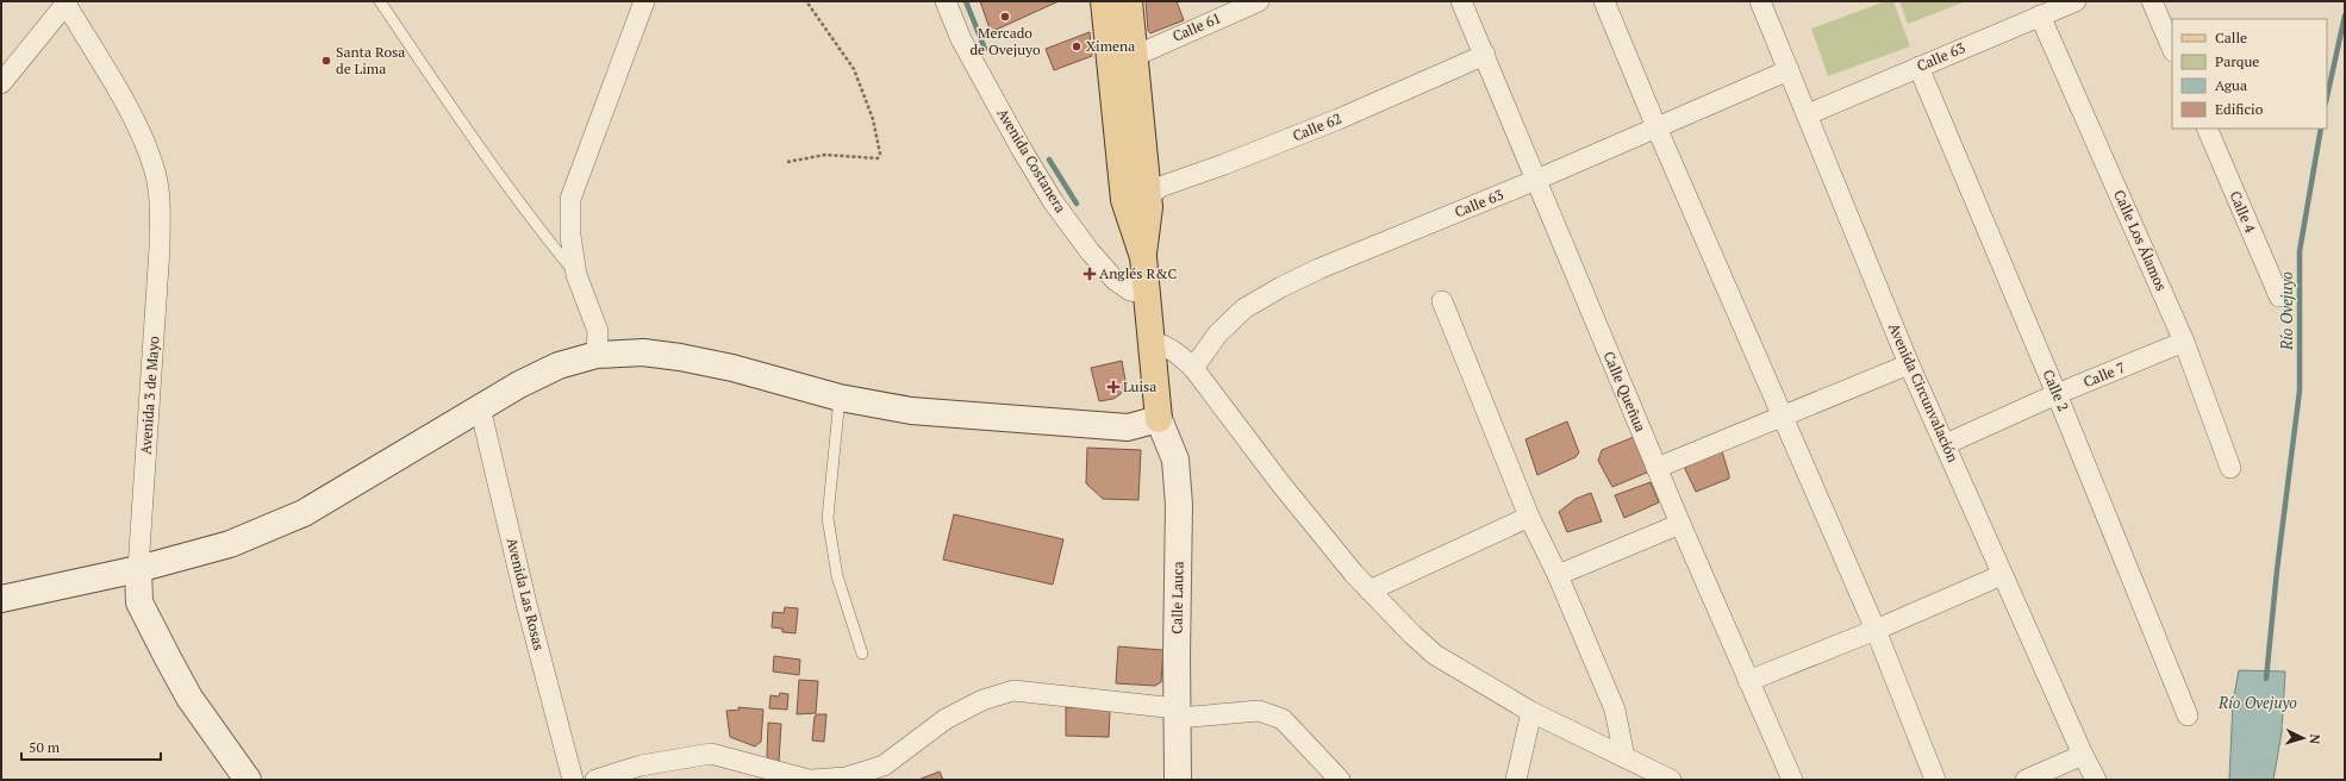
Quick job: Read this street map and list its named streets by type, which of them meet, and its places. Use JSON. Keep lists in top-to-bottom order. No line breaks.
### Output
{"streets":{"main road":["Avenida 3 de Mayo","Calle Lauca"],"street":["Calle 61","Calle 63","Calle 62","Avenida Costanera","Calle 4","Calle Los Álamos","Calle 7","Calle 2","Calle Queñua","Avenida Circunvalación","Avenida Las Rosas"]},"crossings":[["Calle 63","Calle Los Álamos"],["Calle 63","Calle 2"],["Calle 63","Calle Queñua"],["Calle 63","Avenida Circunvalación"],["Calle 62","Calle Queñua"],["Calle Los Álamos","Calle 7"],["Calle 7","Calle 2"],["Calle 7","Avenida Circunvalación"]],"water":["Río Ovejuyo"],"places":{"other":["Mercado de Ovejuyo","Ximena","Santa Rosa de Lima"],"health":["Anglés R&C","Luisa"]},"legend":["Calle","Parque","Agua","Edificio"],"scale_bar":"50 m","north":"right"}
